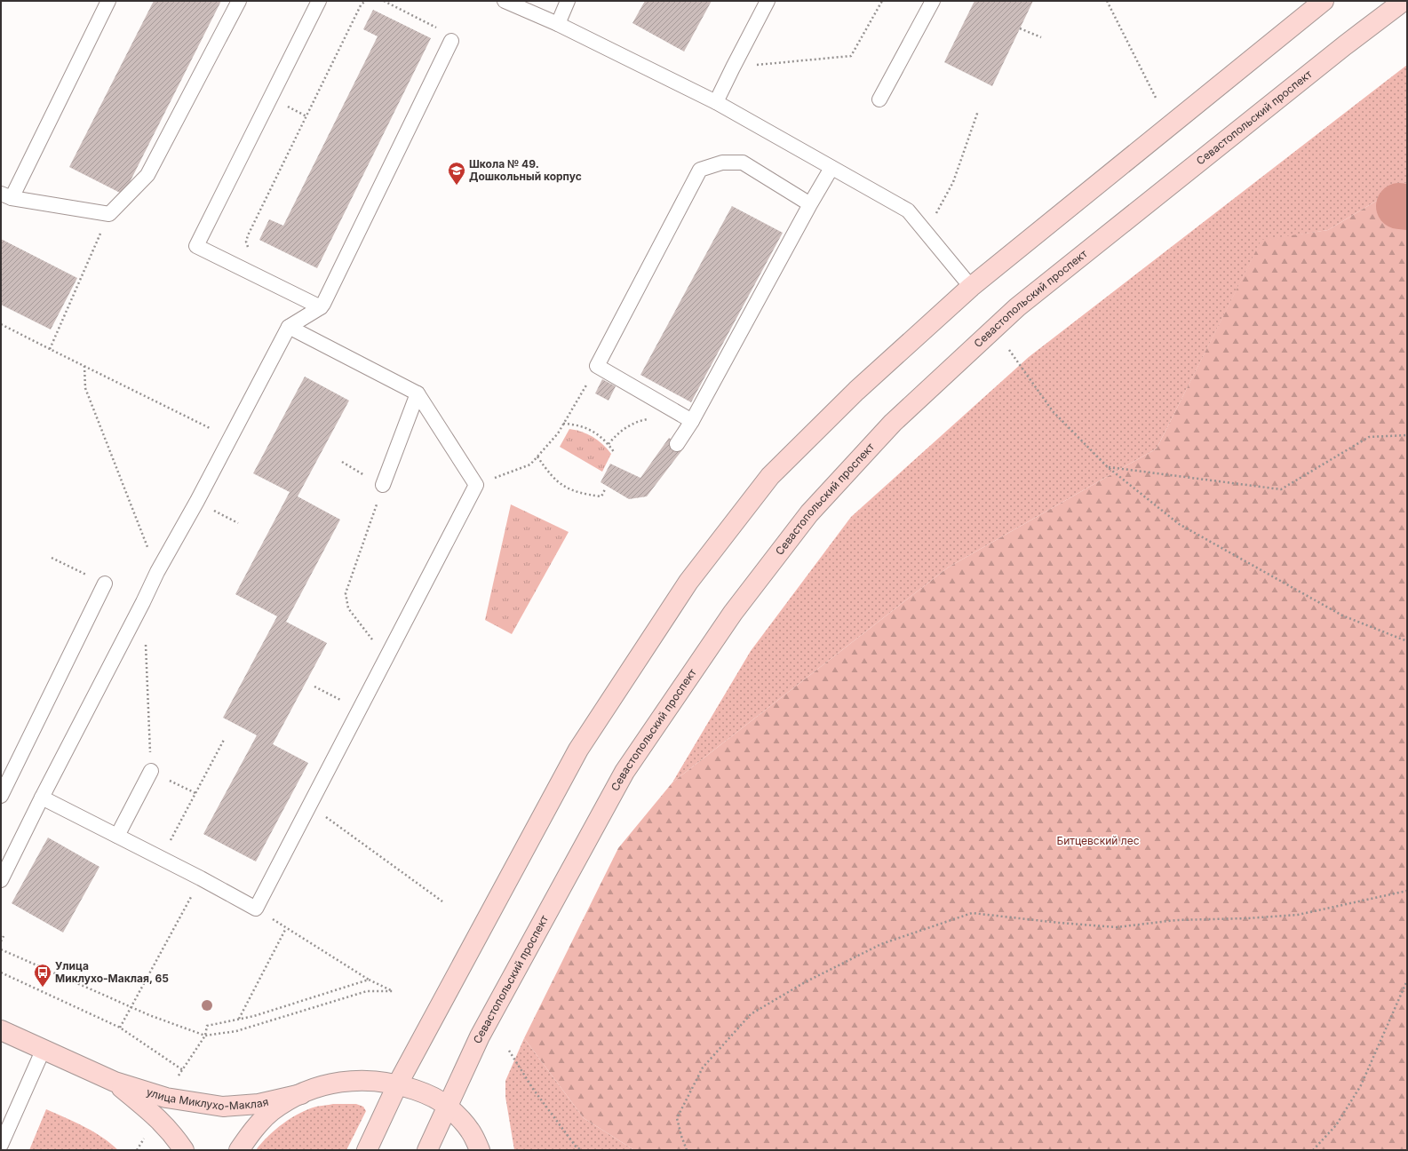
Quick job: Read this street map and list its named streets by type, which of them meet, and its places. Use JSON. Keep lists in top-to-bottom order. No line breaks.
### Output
{"streets":{"main road":["Севастопольский проспект","улица Миклухо-Маклая"]},"parks":["Битцевский лес"],"places":{"school or university":["Школа № 49. Дошкольный корпус"],"bus stop":["Улица Миклухо-Маклая, 65"]}}
